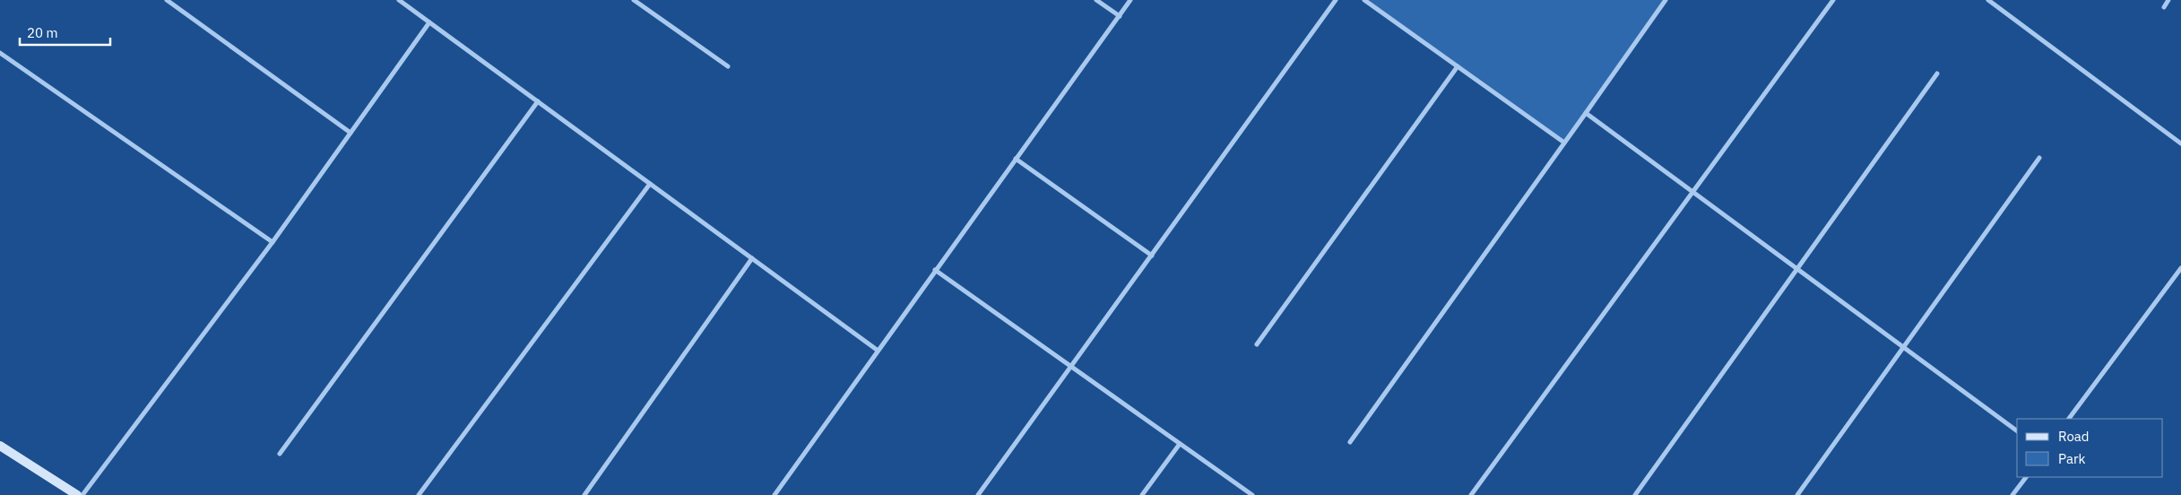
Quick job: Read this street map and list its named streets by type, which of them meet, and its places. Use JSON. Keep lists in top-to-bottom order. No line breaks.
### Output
{"legend":["Road","Park"],"scale_bar":"20 m"}
